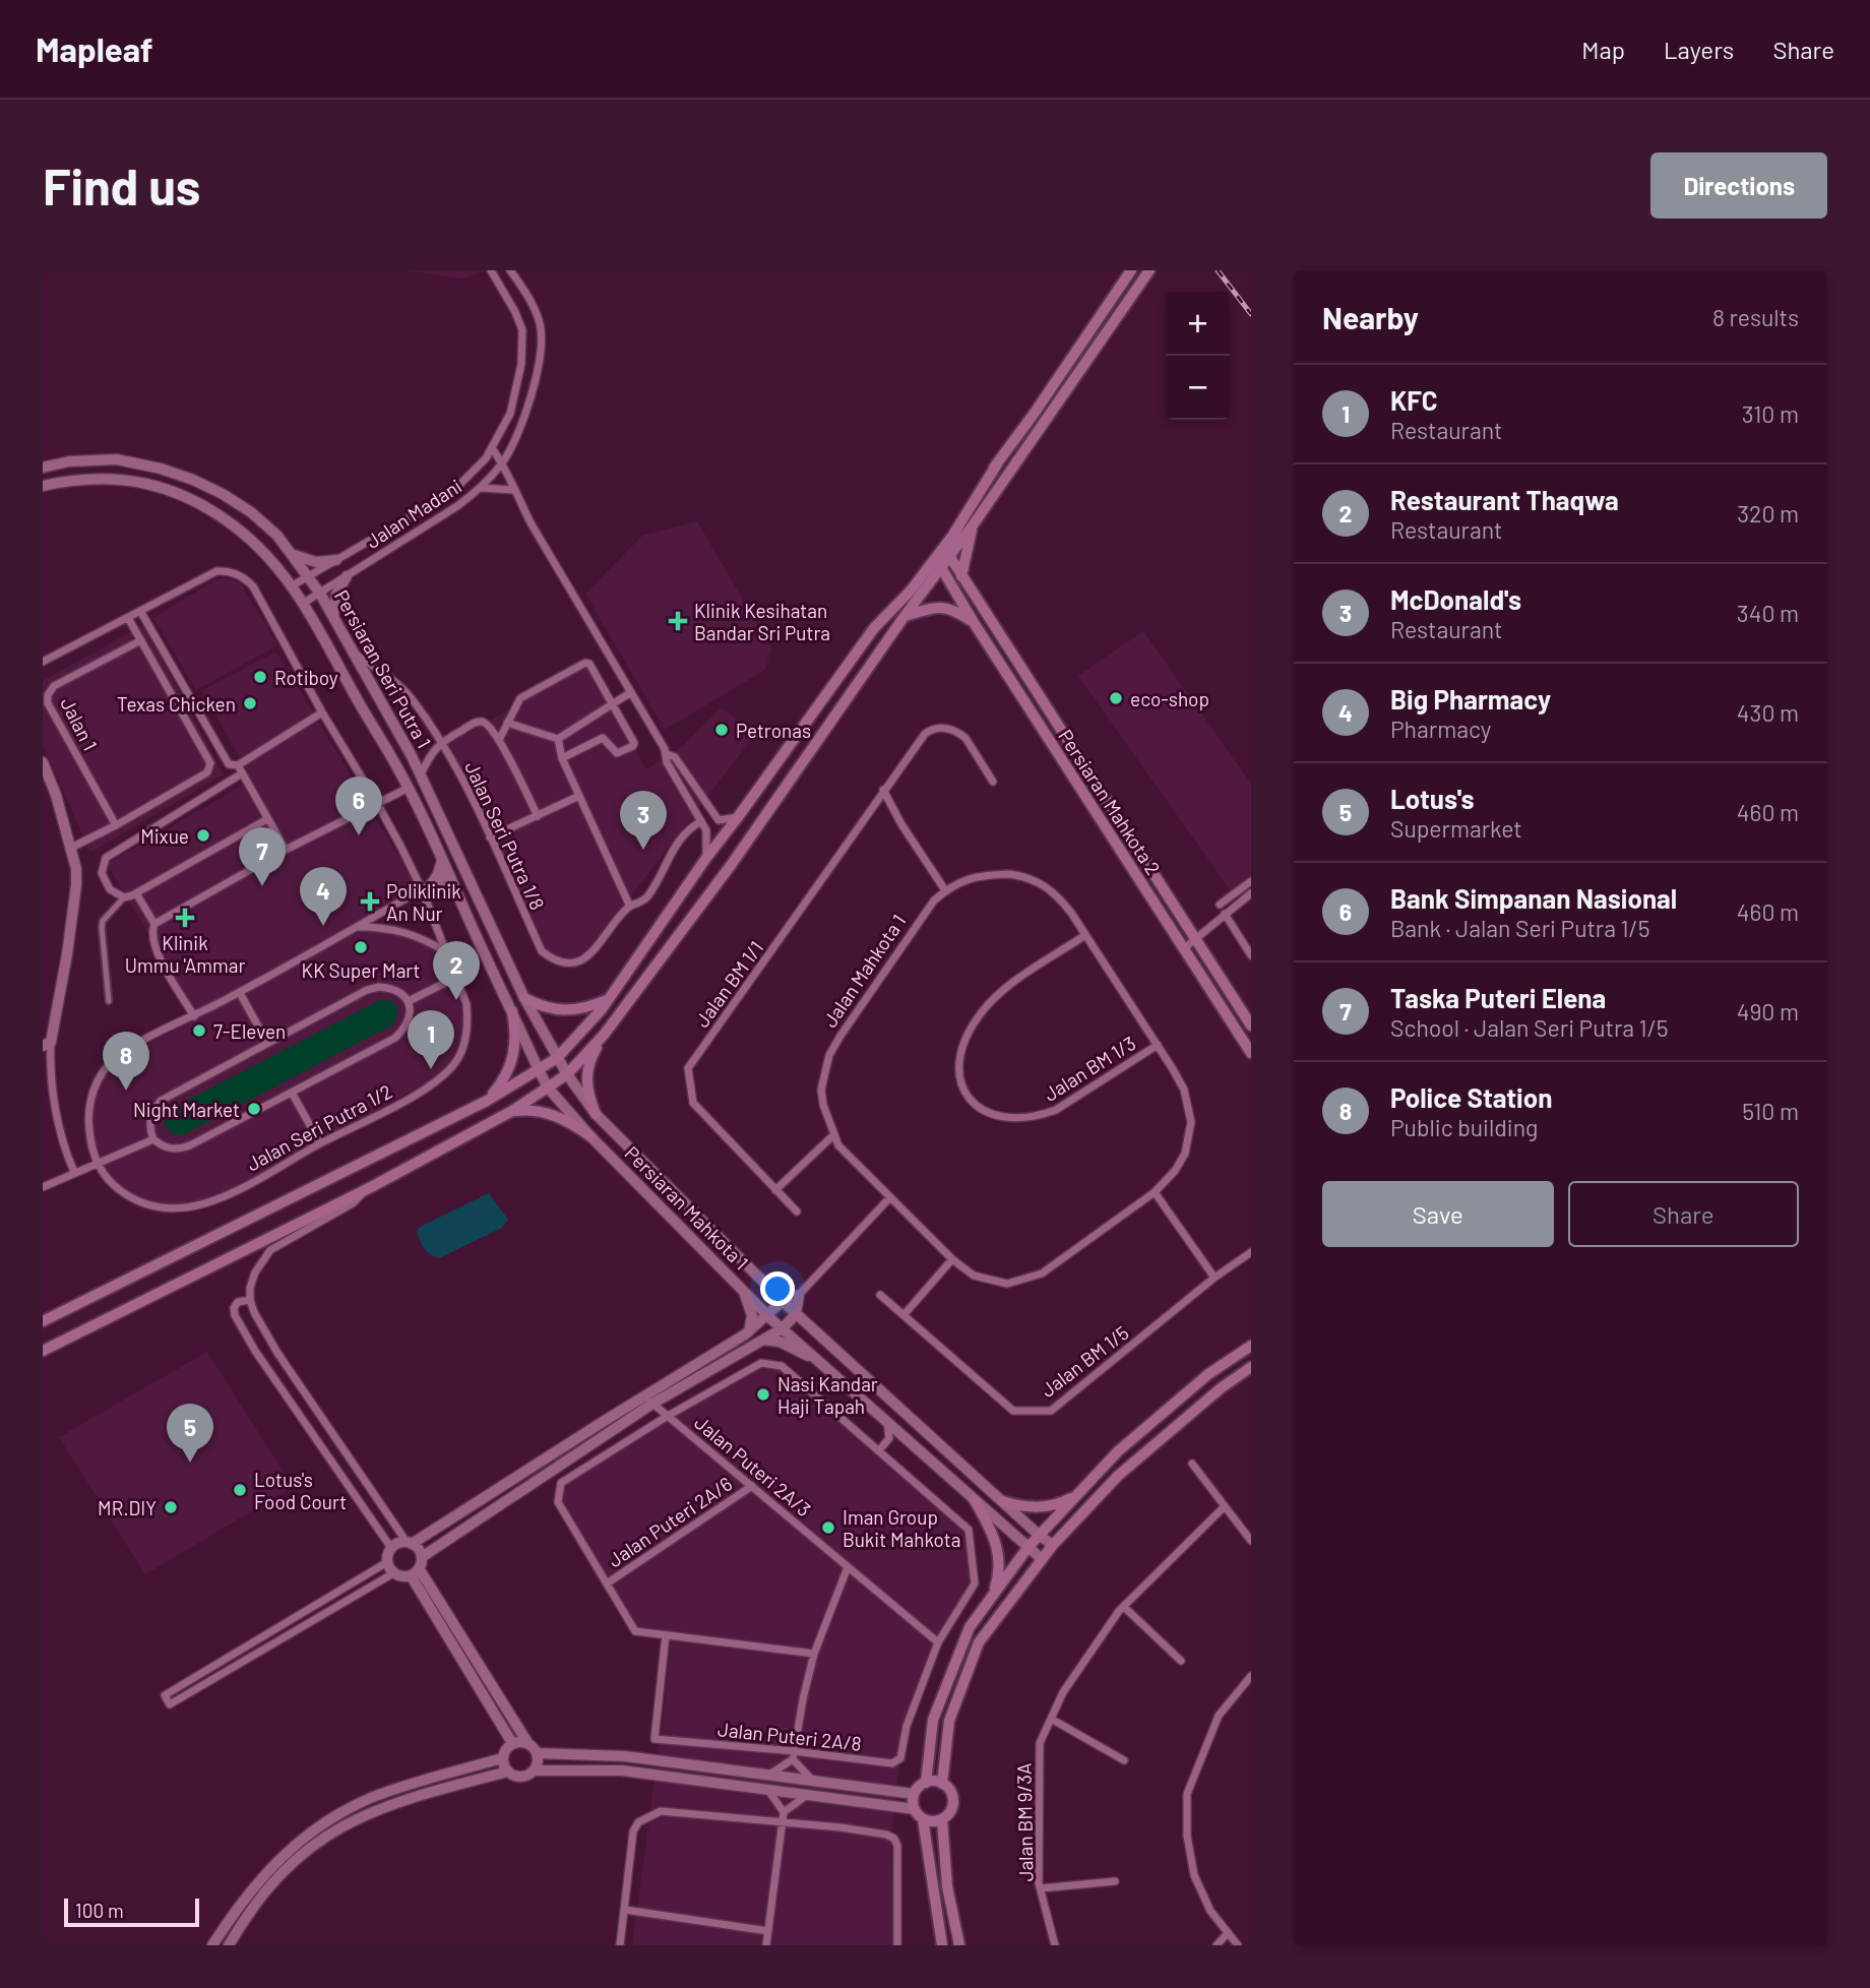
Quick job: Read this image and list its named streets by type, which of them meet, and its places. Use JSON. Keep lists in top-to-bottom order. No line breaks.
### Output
{"streets":{"main road":["Persiaran Mahkota 2"],"street":["Jalan Madani","Persiaran Seri Putra 1","Jalan 1","Jalan Seri Putra 1/8","Jalan Mahkota 1","Jalan BM 1/1","Jalan BM 1/3","Jalan Seri Putra 1/2","Persiaran Mahkota 1","Jalan BM 1/5","Jalan Puteri 2A/3","Jalan Puteri 2A/6","Jalan Puteri 2A/8","Jalan BM 9/3A"]},"crossings":[["Jalan Madani","Persiaran Seri Putra 1"],["Persiaran Seri Putra 1","Jalan Seri Putra 1/8"],["Persiaran Seri Putra 1","Persiaran Mahkota 1"],["Jalan Mahkota 1","Jalan BM 1/3"],["Jalan Puteri 2A/3","Jalan Puteri 2A/6"],["Jalan Puteri 2A/3","Jalan Puteri 2A/8"],["Jalan Puteri 2A/6","Jalan Puteri 2A/8"]],"places":{"health":["Klinik Kesihatan Bandar Sri Putra","Poliklinik An Nur","Klinik Ummu 'Ammar"],"other":["Rotiboy","eco-shop","Texas Chicken","Petronas","Mixue","KK Super Mart","7-Eleven","Night Market","Nasi Kandar Haji Tapah","Lotus's Food Court","MR.DIY","Iman Group Bukit Mahkota"]},"scale_bar":"100 m","page":{"header":"Mapleaf","nav":["Map","Layers","Share"],"buttons":["Directions",["Save","Share"]],"title":"Find us","heading":["Nearby","8 results"],"map_buttons":["+","−"],"list":[{"mark":"1","name":"KFC","note":"Restaurant","value":"310 m"},{"mark":"2","name":"Restaurant Thaqwa","note":"Restaurant","value":"320 m"},{"mark":"3","name":"McDonald's","note":"Restaurant","value":"340 m"},{"mark":"4","name":"Big Pharmacy","note":"Pharmacy","value":"430 m"},{"mark":"5","name":"Lotus's","note":"Supermarket","value":"460 m"},{"mark":"6","name":"Bank Simpanan Nasional","note":"Bank · Jalan Seri Putra 1/5","value":"460 m"},{"mark":"7","name":"Taska Puteri Elena","note":"School · Jalan Seri Putra 1/5","value":"490 m"},{"mark":"8","name":"Police Station","note":"Public building","value":"510 m"}],"pins":["6","3","7","4","2","1","8","5"],"scale":"100 m"}}
